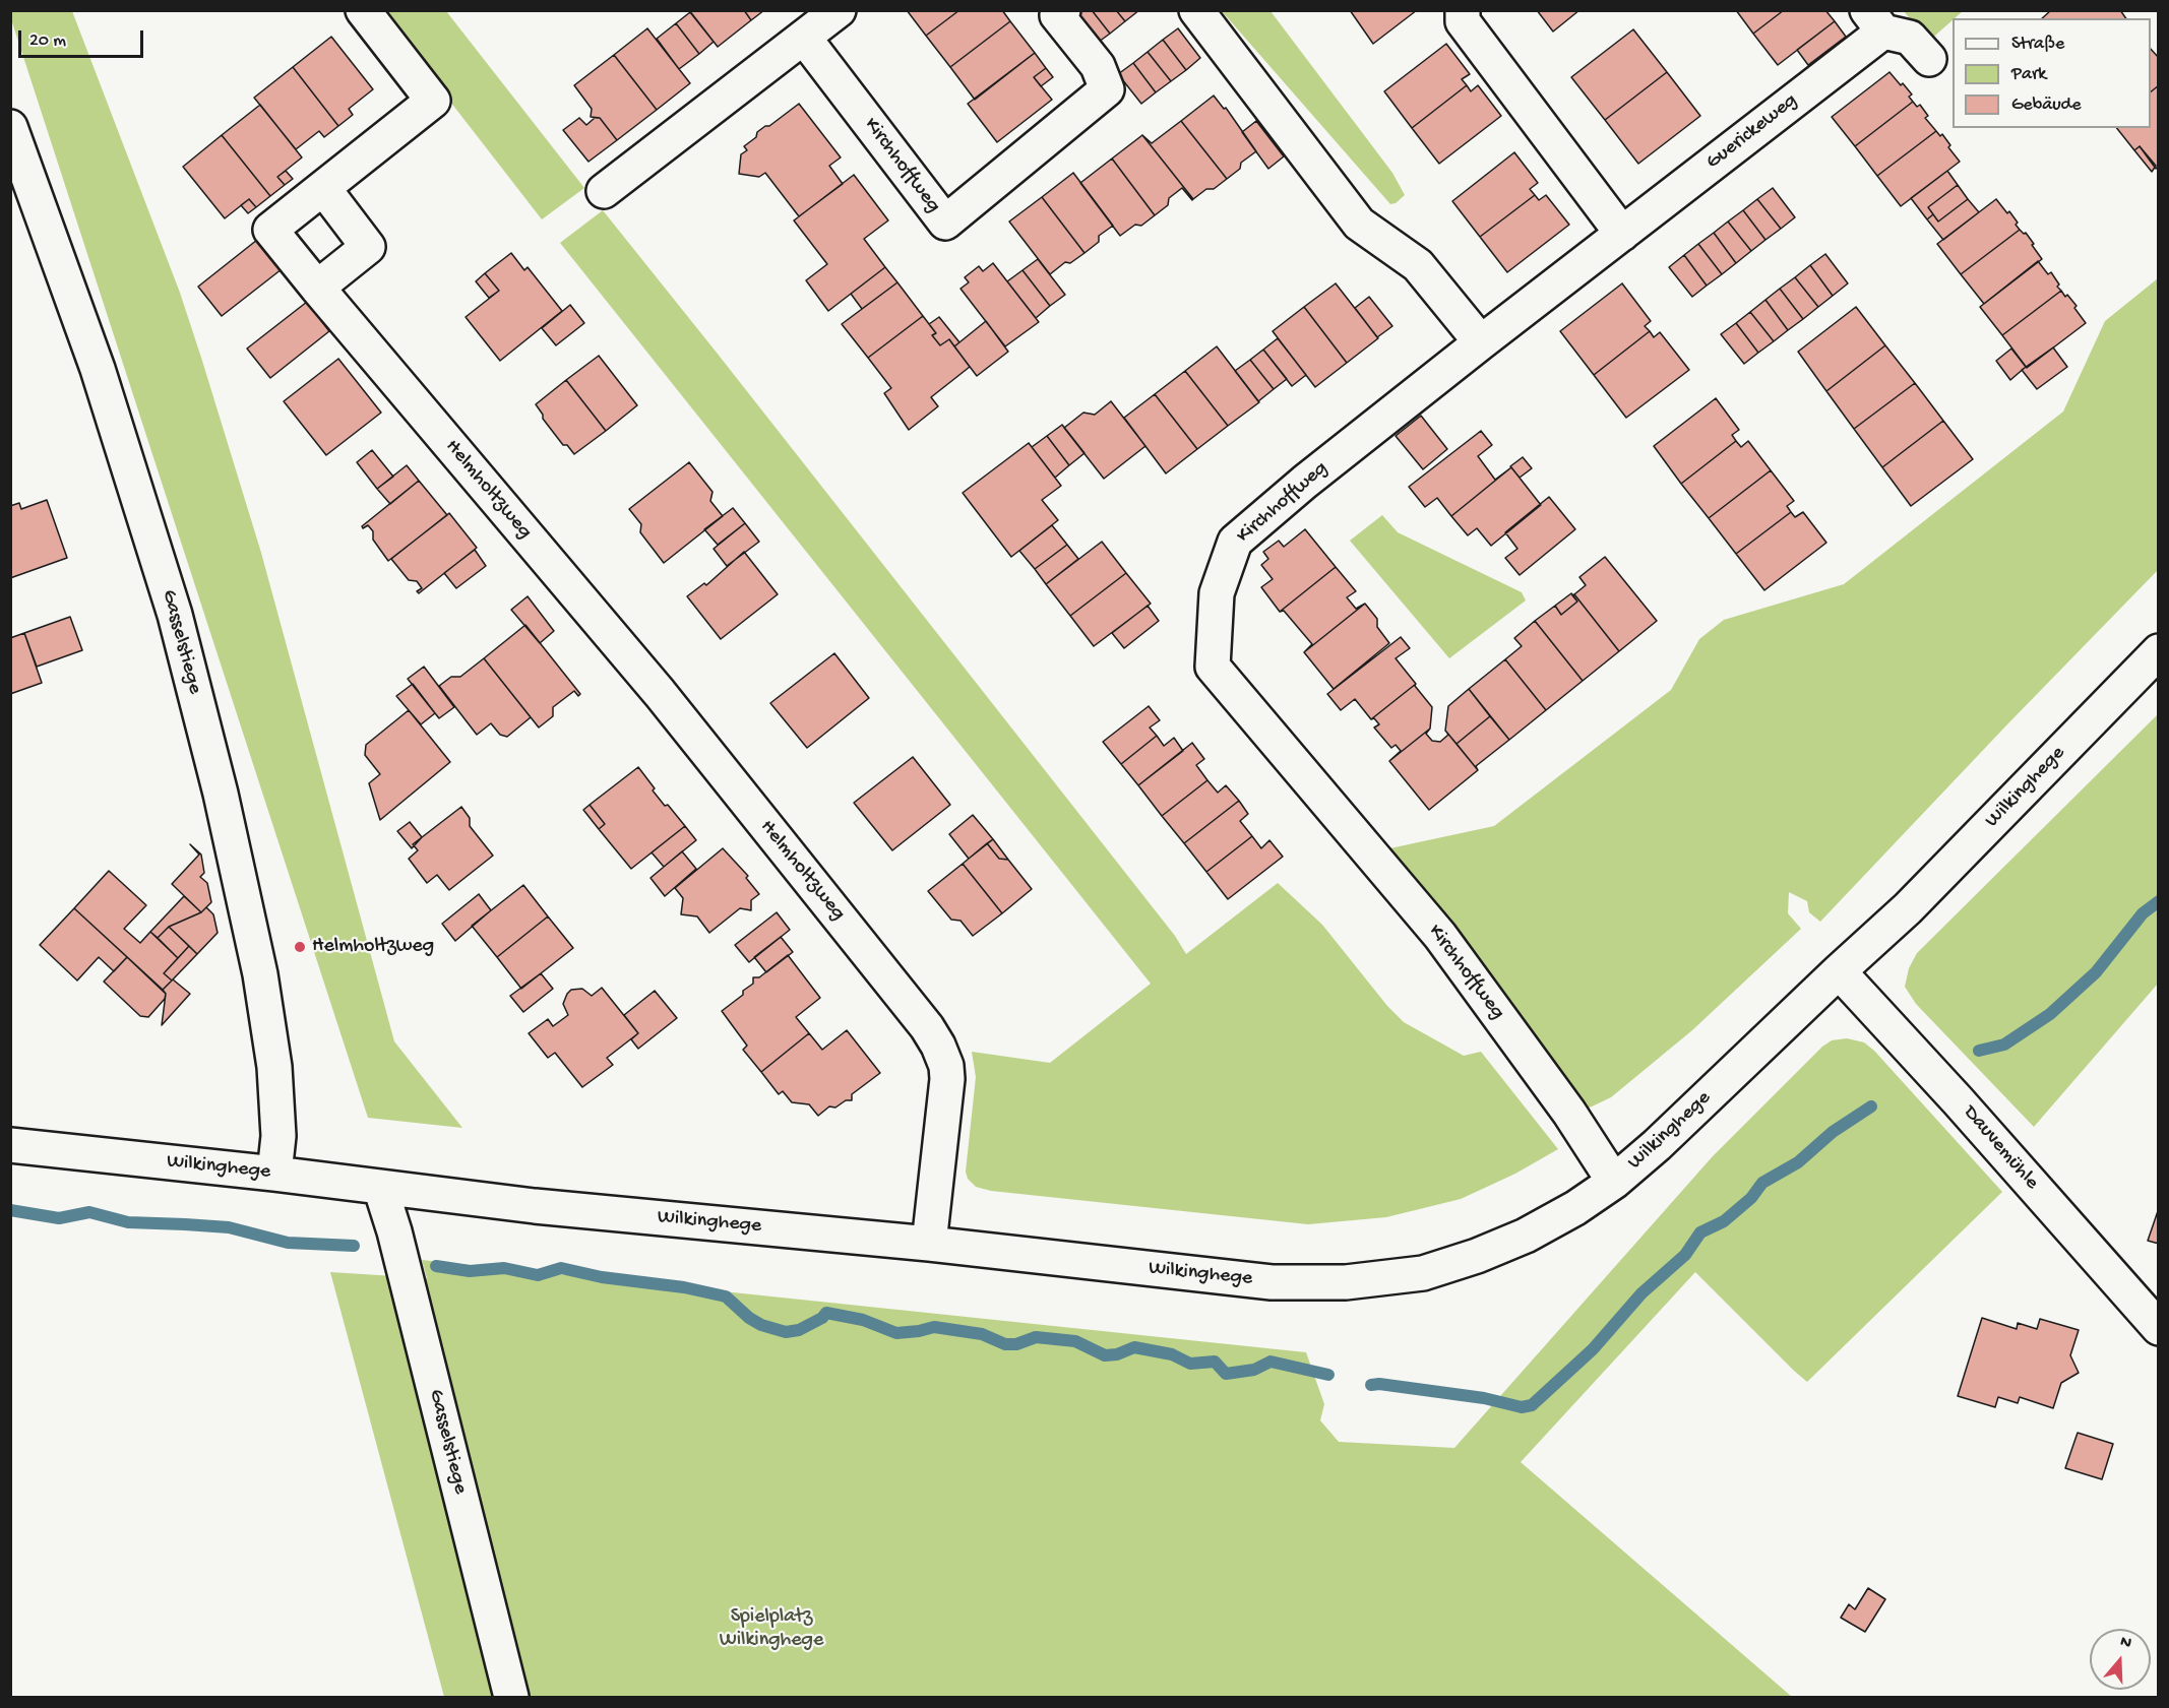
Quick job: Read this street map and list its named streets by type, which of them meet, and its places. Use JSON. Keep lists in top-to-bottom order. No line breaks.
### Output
{"streets":{"street":["Guerickeweg","Kirchhoffweg","Helmholtzweg","Gasselstiege","Wilkinghege","Dauvemühle"]},"crossings":[["Guerickeweg","Kirchhoffweg"],["Kirchhoffweg","Wilkinghege"],["Helmholtzweg","Wilkinghege"],["Gasselstiege","Wilkinghege"],["Wilkinghege","Dauvemühle"]],"parks":["Spielplatz Wilkinghege"],"places":["Helmholtzweg"],"legend":["Straße","Park","Gebäude"],"scale_bar":"20 m","north":"top"}
